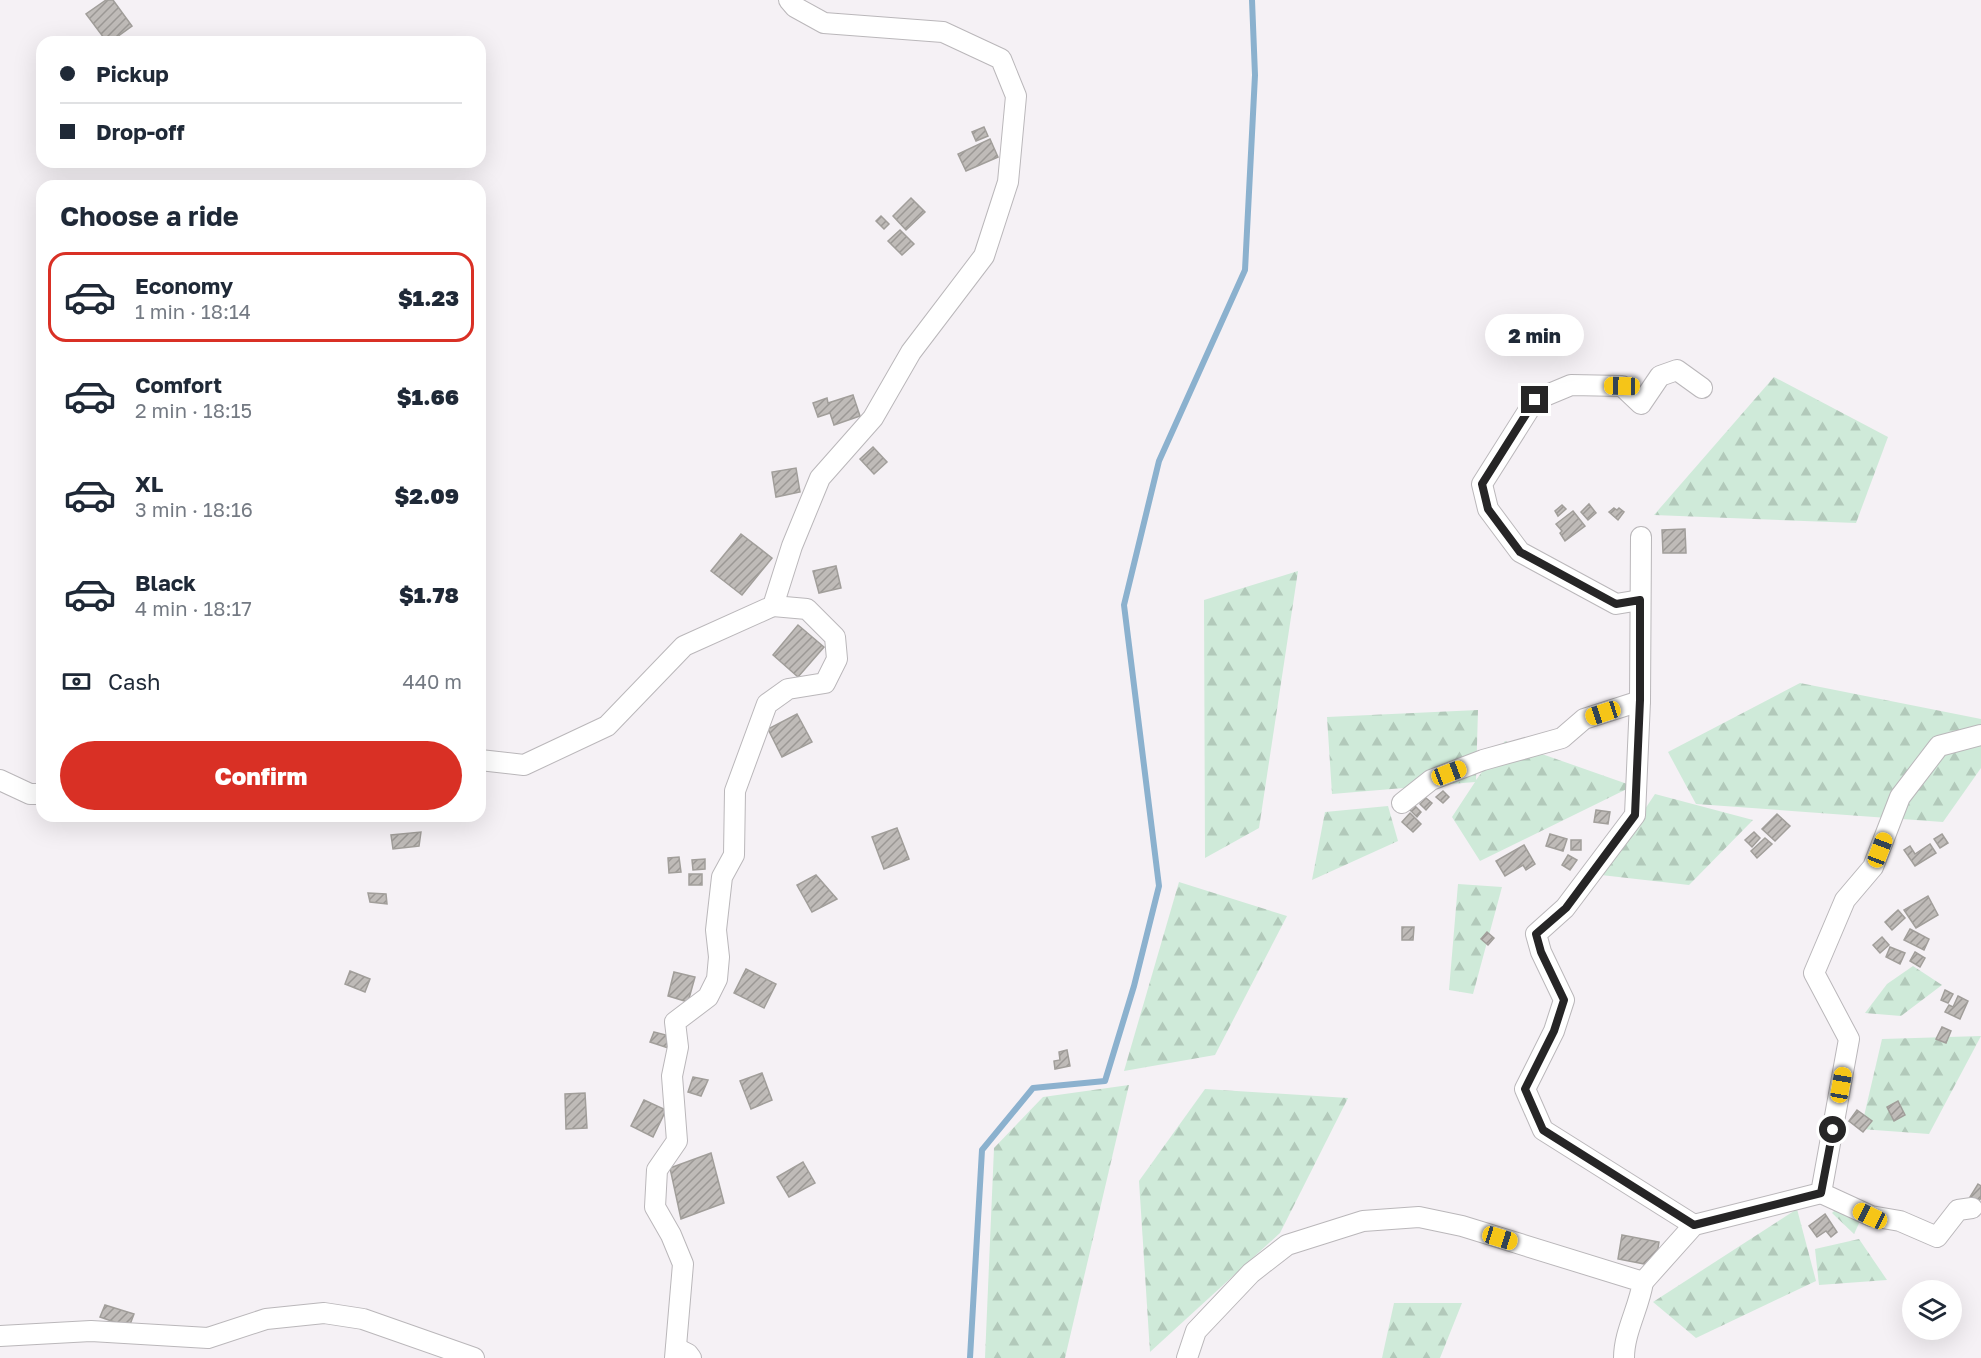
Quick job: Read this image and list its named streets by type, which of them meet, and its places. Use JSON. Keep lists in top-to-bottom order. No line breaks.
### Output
{"page":{"banner":["Pickup","Drop-off"],"heading":"Choose a ride","list":[{"name":"Economy","note":"1 min · 18:14","value":"$1.23"},{"name":"Comfort","note":"2 min · 18:15","value":"$1.66"},{"name":"XL","note":"3 min · 18:16","value":"$2.09"},{"name":"Black","note":"4 min · 18:17","value":"$1.78"}],"bubble":"2 min","pay":["Cash","440 m"],"buttons":"Confirm"}}
